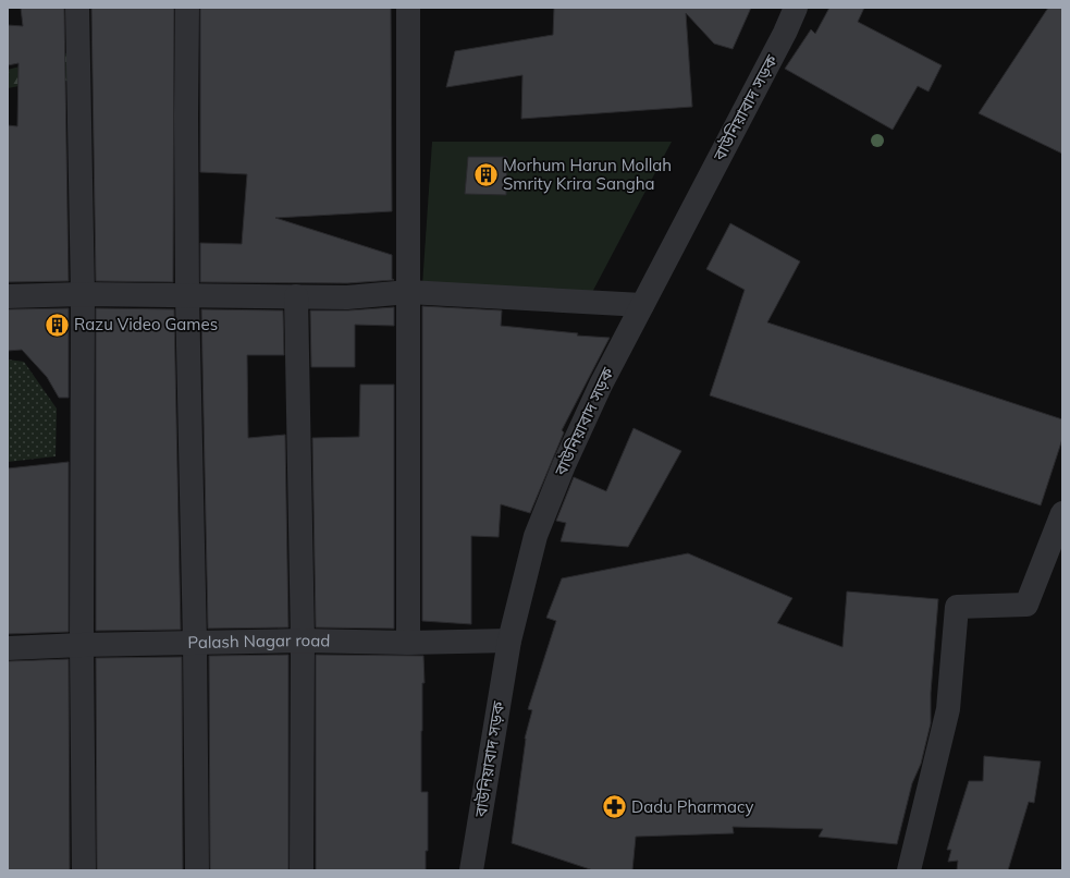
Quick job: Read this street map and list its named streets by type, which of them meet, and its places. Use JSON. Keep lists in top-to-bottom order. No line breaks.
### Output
{"streets":{"street":["বাউনিয়াবাদ সড়ক","Palash Nagar road"]},"crossings":[["বাউনিয়াবাদ সড়ক","Palash Nagar road"]],"places":{"building":["Morhum Harun Mollah Smrity Krira Sangha","Razu Video Games"],"pharmacy":["Dadu Pharmacy"]}}
